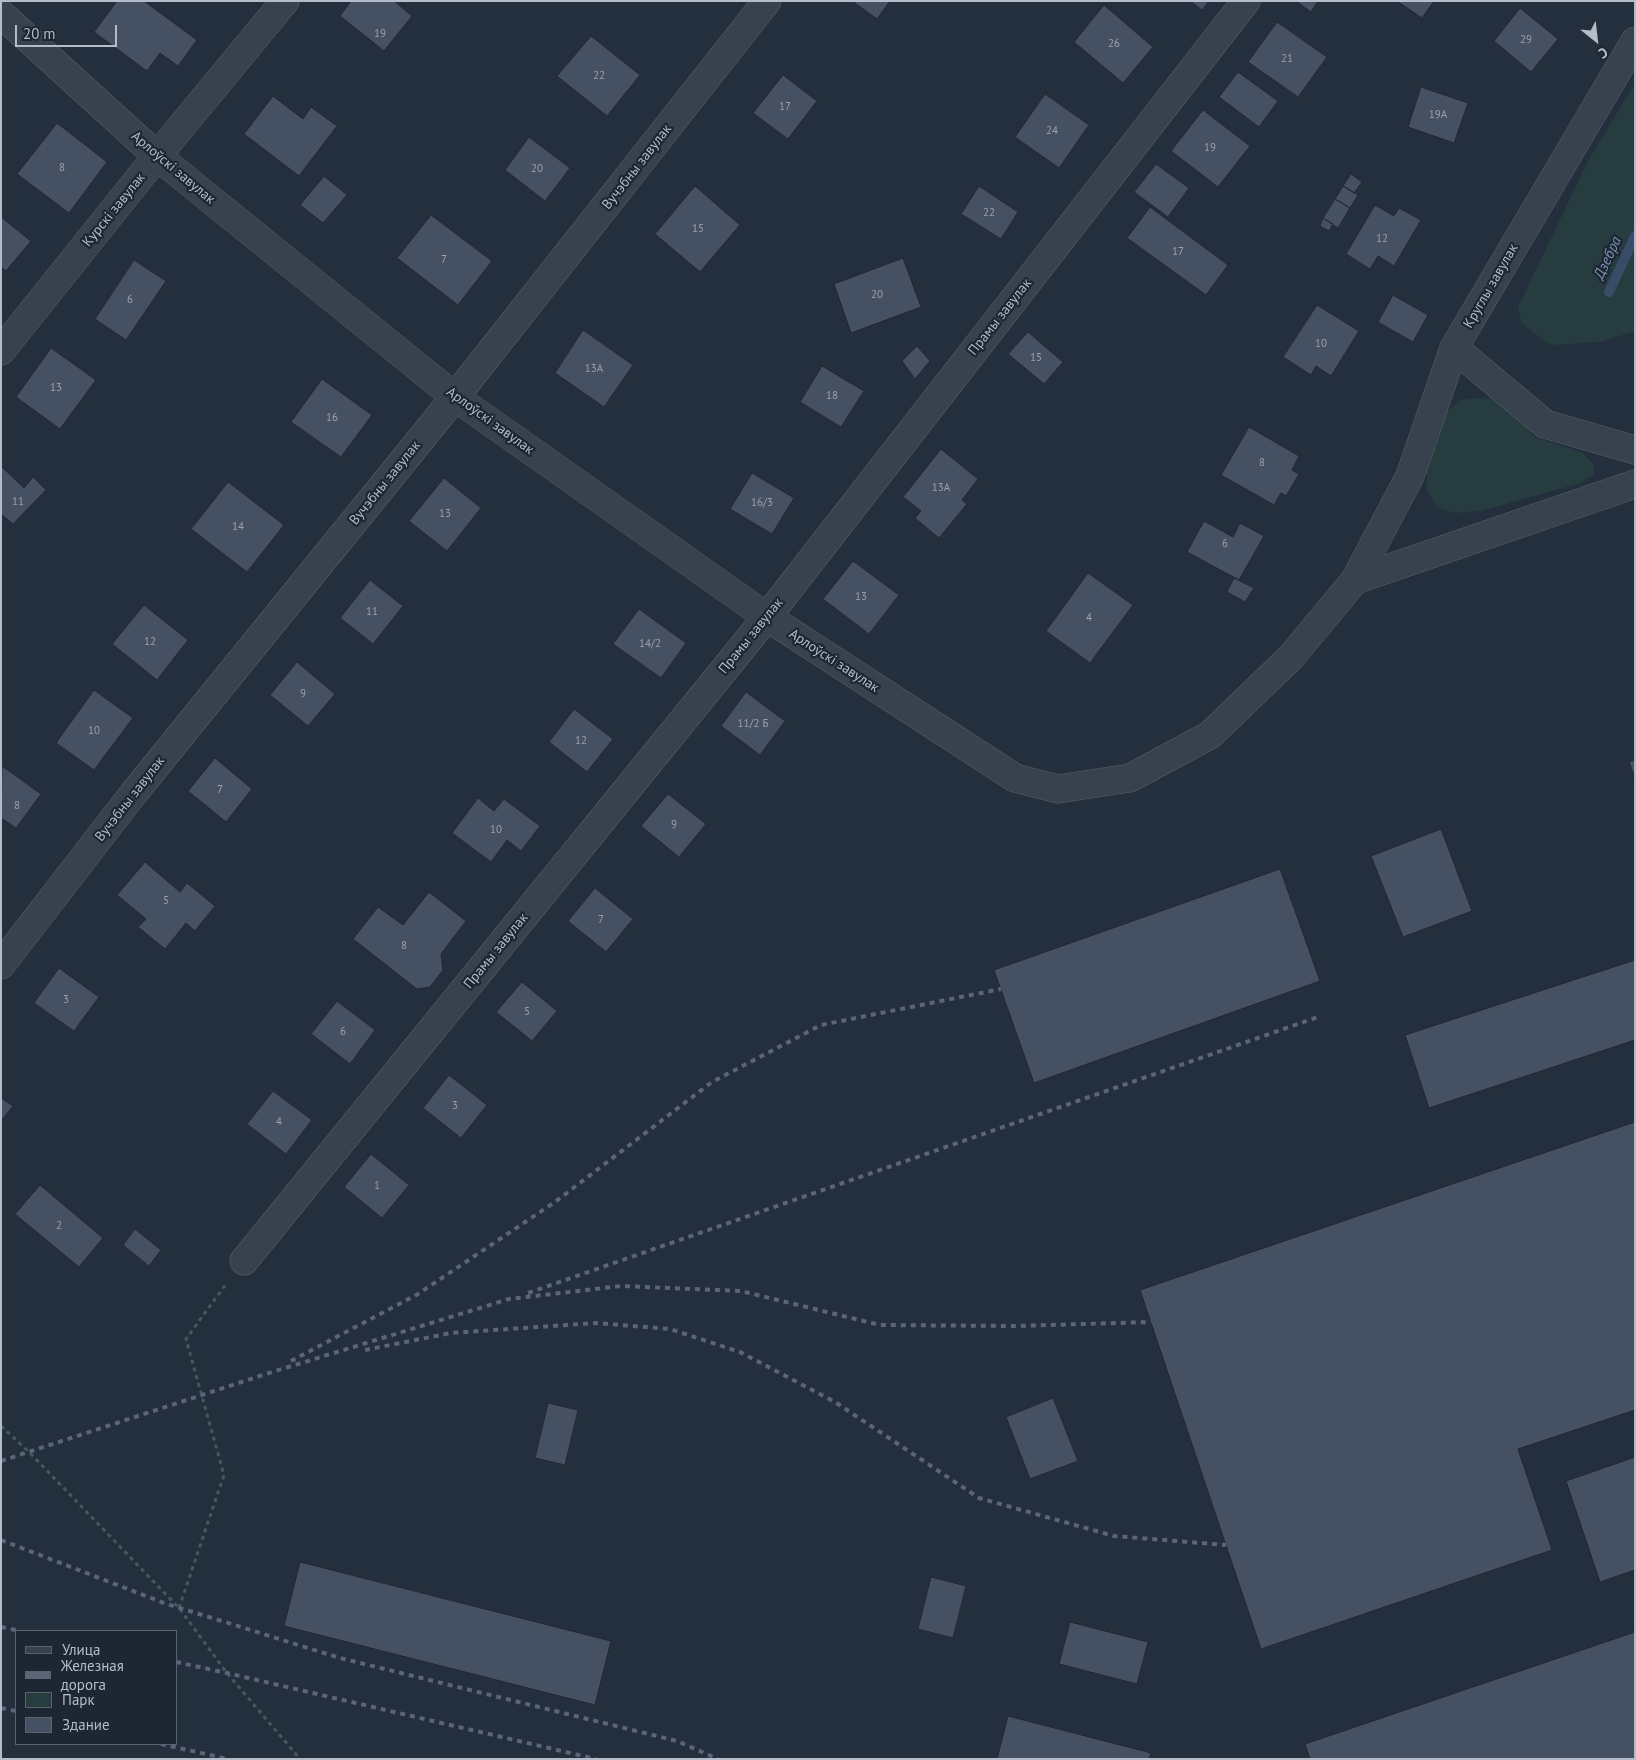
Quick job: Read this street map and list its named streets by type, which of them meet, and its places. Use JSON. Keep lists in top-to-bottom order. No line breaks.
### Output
{"streets":{"street":["Вучэбны завулак","Арлоўскі завулак","Курскі завулак","Круглы завулак","Прамы завулак"]},"crossings":[["Вучэбны завулак","Арлоўскі завулак"],["Арлоўскі завулак","Курскі завулак"],["Арлоўскі завулак","Круглы завулак"],["Арлоўскі завулак","Прамы завулак"]],"water":["Дзебра"],"house_numbers":["19","29","26","21","22","17","19А","24","19","8","20","22","15","12","17","7","20","6","10","15","13А","13","18","16","8","13А","11","16/3","13","14","6","13","11","4","12","14/2","9","11/2 Б","10","12","7","8","9","10","5","7","8","3","5","6","3","4","1","2"],"legend":["Улица","Железная дорога","Парк","Здание"],"scale_bar":"20 m","north":"bottom right"}
